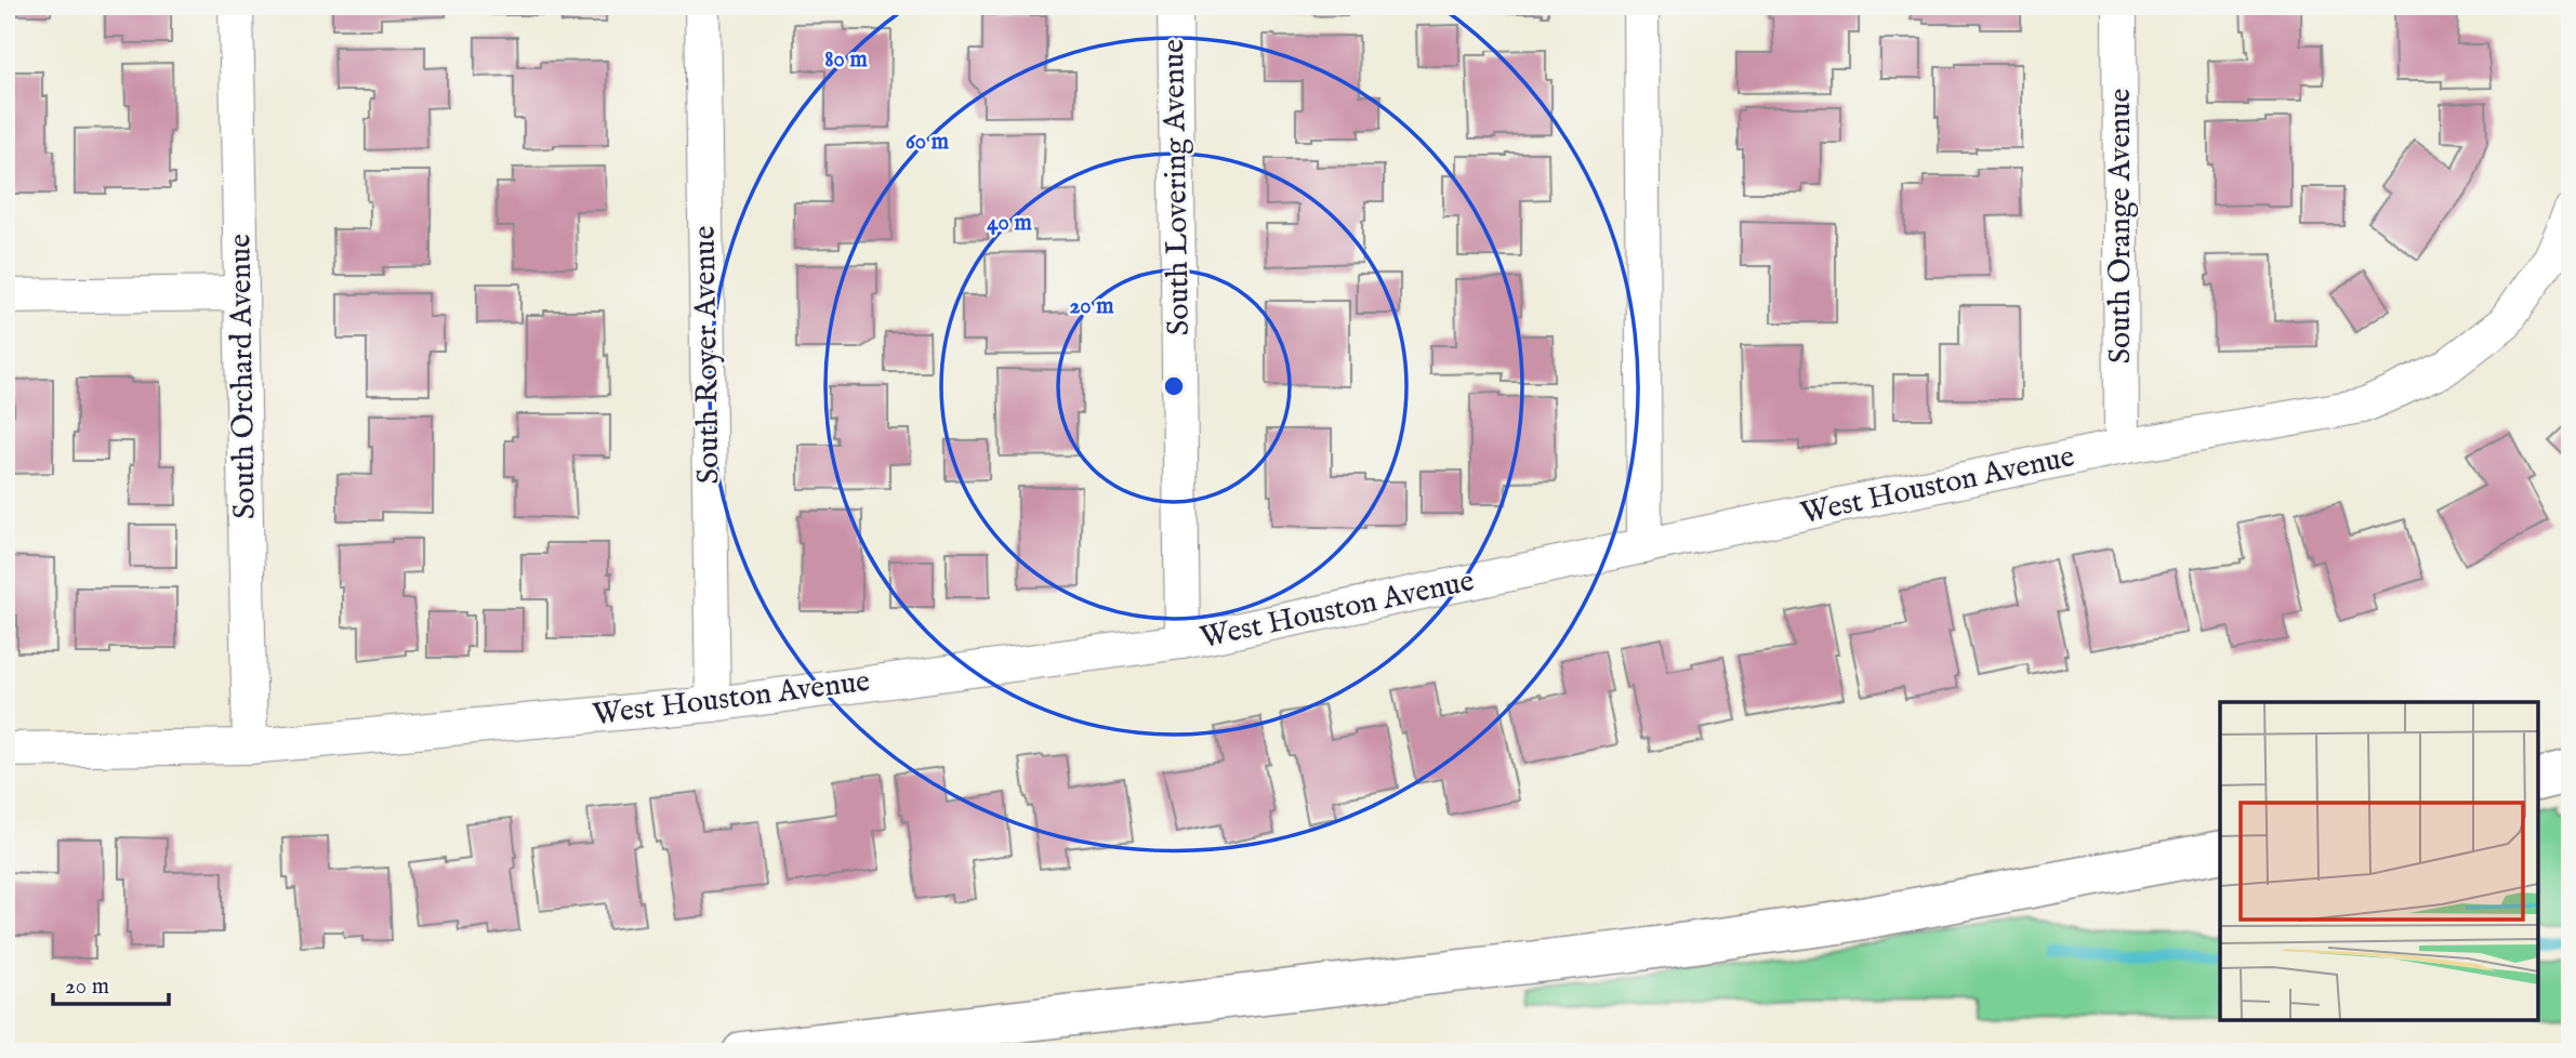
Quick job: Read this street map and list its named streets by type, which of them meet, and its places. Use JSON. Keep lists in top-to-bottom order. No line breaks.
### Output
{"streets":{"street":["South Lovering Avenue","South Orange Avenue","South Royer Avenue","South Orchard Avenue","West Houston Avenue"]},"crossings":[["South Lovering Avenue","West Houston Avenue"],["South Orange Avenue","West Houston Avenue"],["South Royer Avenue","West Houston Avenue"],["South Orchard Avenue","West Houston Avenue"]],"scale_bar":"20 m","rings":["80 m","60 m","40 m","20 m"]}
